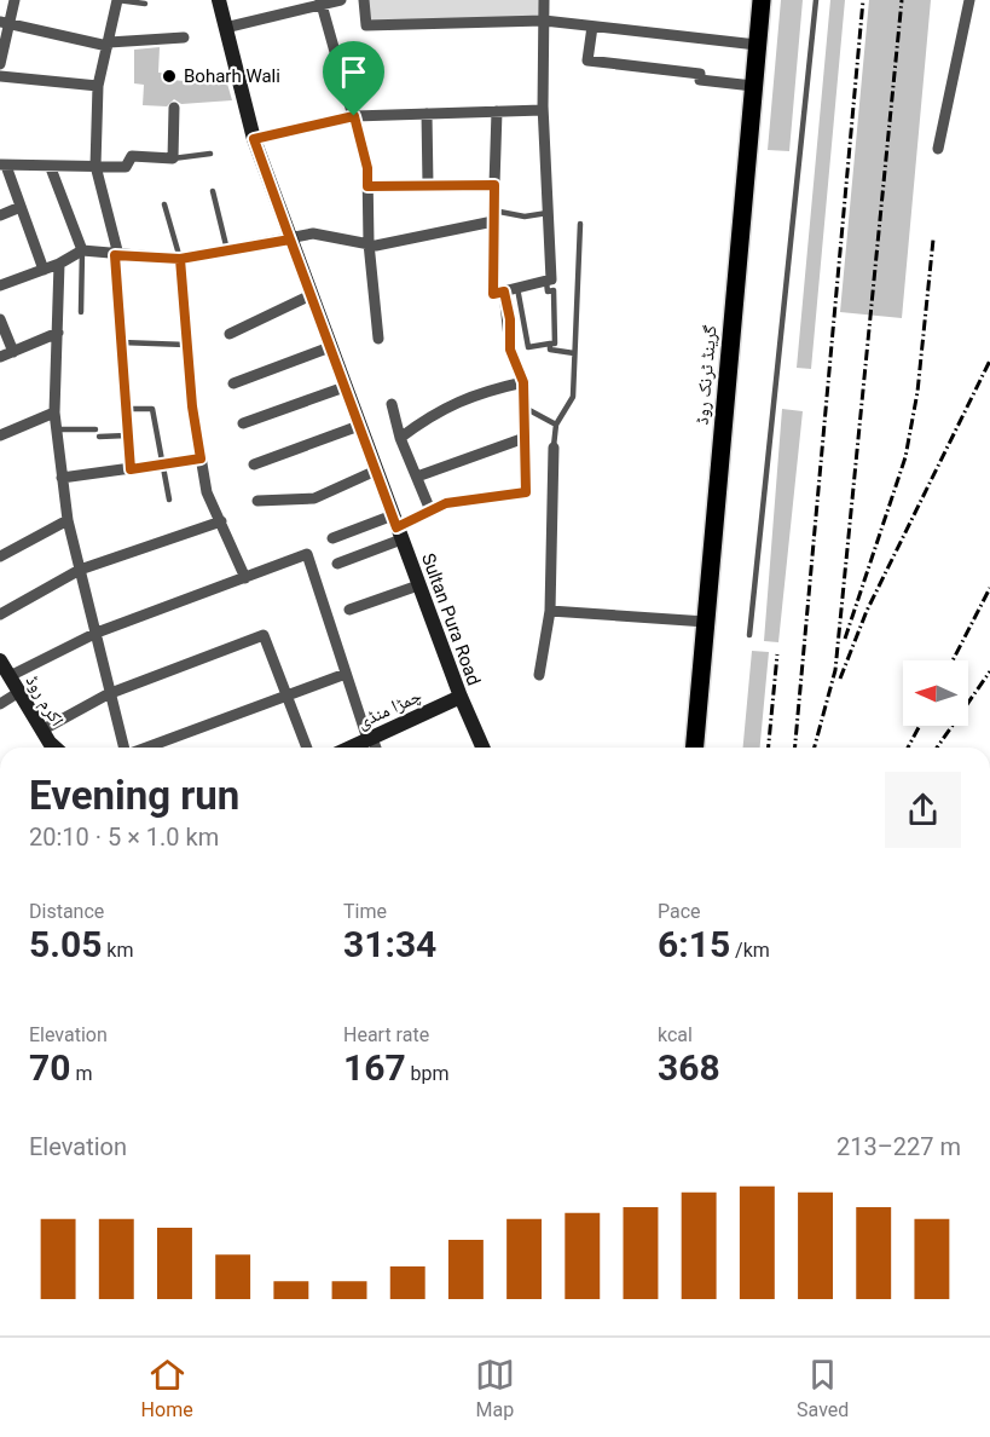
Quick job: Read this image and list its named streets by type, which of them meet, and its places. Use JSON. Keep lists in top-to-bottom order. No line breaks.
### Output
{"streets":{"main road":["گرینڈ ٹرنک روڈ","Sultan Pura Road","اکرم روڈ","چمڑا منڈی"]},"crossings":[["Sultan Pura Road","چمڑا منڈی"]],"places":["Boharh Wali"],"north":"left","page":{"heading":["Evening run","20:10 · 5 × 1.0 km"],"stats":[["Distance","5.05 km"],["Time","31:34"],["Pace","6:15 /km"],["Elevation","70 m"],["Heart rate","167 bpm"],["kcal","368"]],"chart":["Elevation","213–227 m"],"tabs":["Home","Map","Saved"]}}
